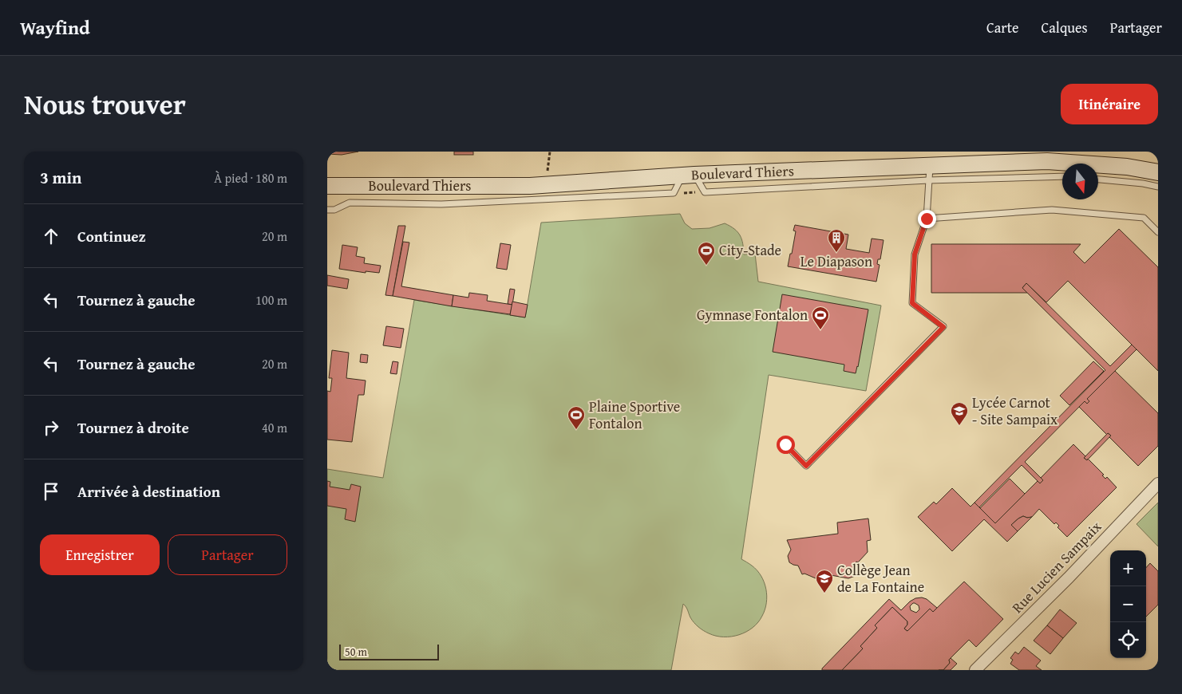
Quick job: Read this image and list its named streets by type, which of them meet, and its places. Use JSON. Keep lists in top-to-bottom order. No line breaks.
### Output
{"streets":{"main road":["Boulevard Thiers"],"street":["Rue Lucien Sampaix"]},"places":{"building":["Le Diapason"],"sports":["City-Stade","Gymnase Fontalon","Plaine Sportive Fontalon"],"school or university":["Lycée Carnot - Site Sampaix","Collège Jean de La Fontaine"]},"scale_bar":"50 m","north":"bottom","page":{"header":"Wayfind","nav":["Carte","Calques","Partager"],"title":"Nous trouver","buttons":["Itinéraire",["Enregistrer","Partager"]],"heading":["3 min","À pied · 180 m"],"list":[["Continuez","20 m"],["Tournez à gauche","100 m"],["Tournez à gauche","20 m"],["Tournez à droite","40 m"],"Arrivée à destination"],"map_buttons":["+","−"],"scale":"50 m"}}
